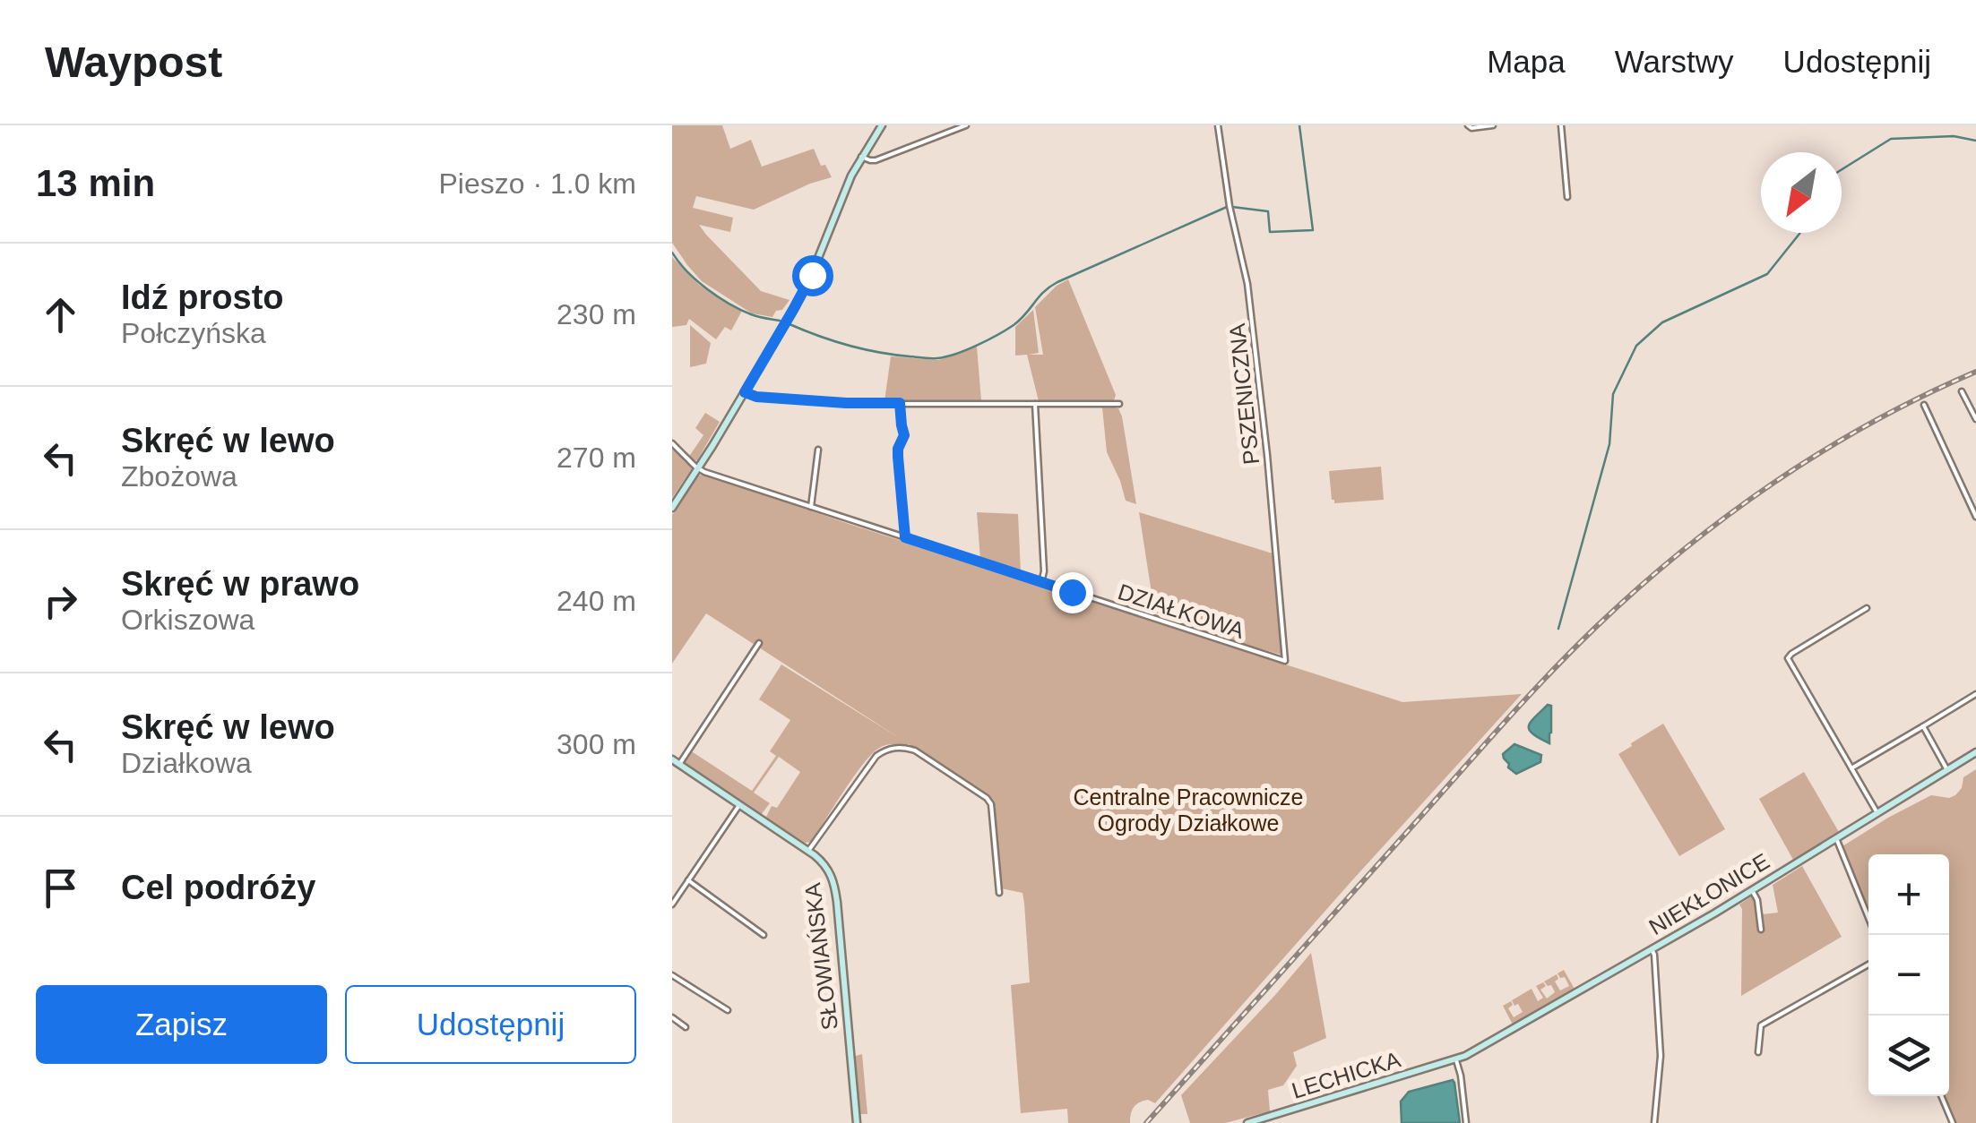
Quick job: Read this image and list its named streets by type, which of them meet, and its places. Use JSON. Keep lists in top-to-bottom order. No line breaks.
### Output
{"streets":{"main road":["NIEKŁONICE","SŁOWIAŃSKA","LECHICKA"],"street":["PSZENICZNA","DZIAŁKOWA"]},"crossings":[["PSZENICZNA","DZIAŁKOWA"],["NIEKŁONICE","LECHICKA"]],"parks":["Centralne Pracownicze Ogrody Działkowe"],"north":"bottom left","page":{"header":"Waypost","nav":["Mapa","Warstwy","Udostępnij"],"heading":["13 min","Pieszo · 1.0 km"],"list":[["Idź prosto","Połczyńska","230 m"],["Skręć w lewo","Zbożowa","270 m"],["Skręć w prawo","Orkiszowa","240 m"],["Skręć w lewo","Działkowa","300 m"],"Cel podróży"],"map_buttons":["+","−"],"buttons":["Zapisz","Udostępnij"]}}
